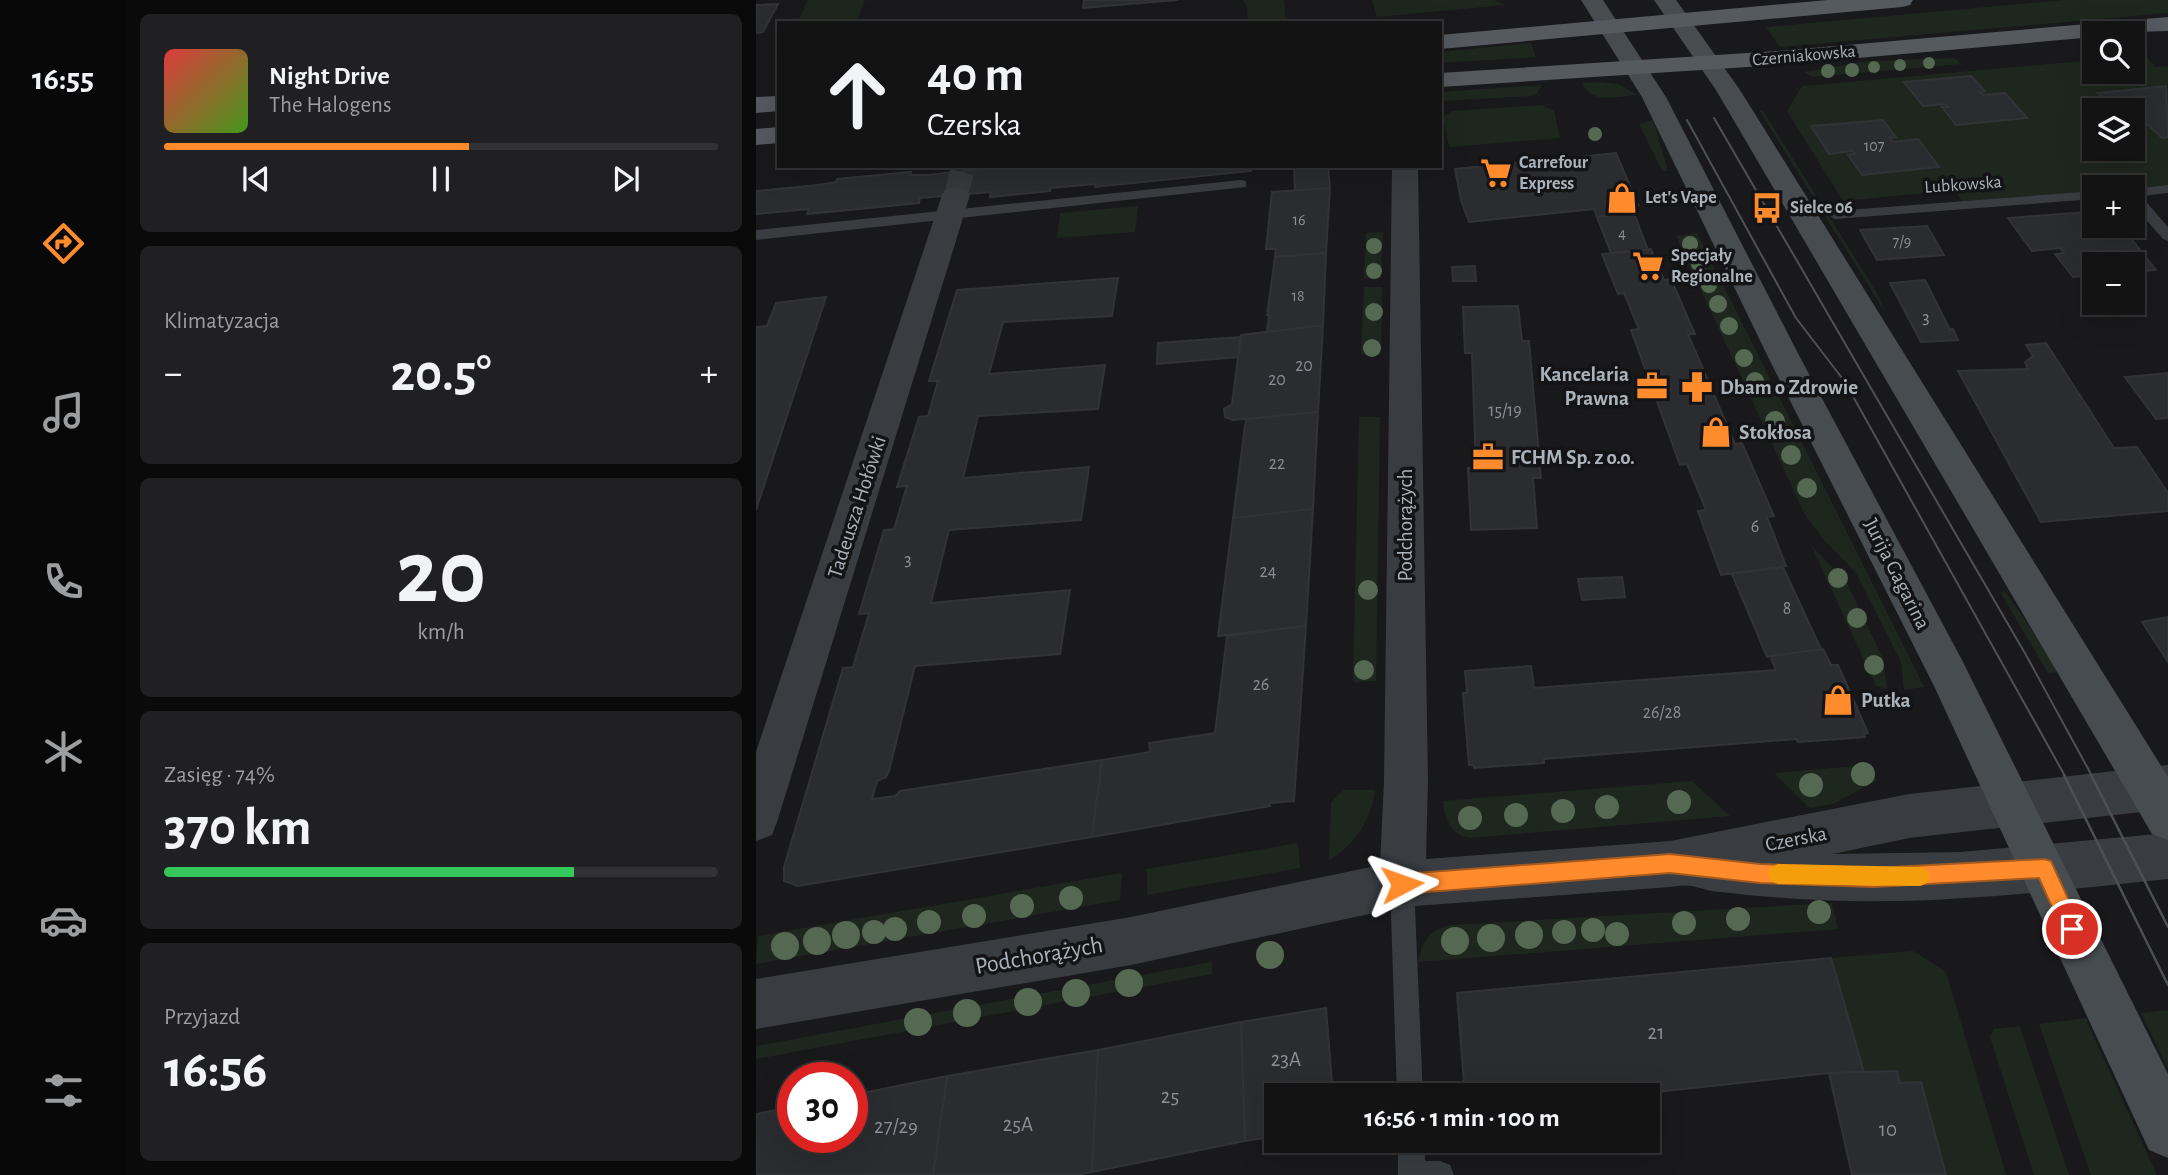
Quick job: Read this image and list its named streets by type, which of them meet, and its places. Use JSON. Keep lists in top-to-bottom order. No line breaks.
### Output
{"streets":{"main road":["Czerniakowska","Jurija Gagarina"],"street":["Tadeusza Hołówki","Podchorążych","Czerska"],"lane":["Lubkowska"]},"crossings":[["Czerniakowska","Jurija Gagarina"],["Podchorążych","Czerska"],["Jurija Gagarina","Czerska"]],"places":{"supermarket":["Carrefour Express","Specjały Regionalne"],"shop":["Let's Vape","Stokłosa","Putka"],"bus stop":["Sielce 06"],"office":["Kancelaria Prawna","FCHM Sp. z o.o."],"pharmacy":["Dbam o Zdrowie"]},"house_numbers":["107","16","4","7/9","18","3","20","20","15/19","22","6","3","24","8","26","26/28","21","23A","25","25A","27/29","10"],"page":{"tabs":"16:55","map_buttons":["+","−"],"turn":["40 m","Czerska"],"song":["Night Drive","The Halogens"],"tile":["Klimatyzacja",["20","km/h"],["Zasięg · 74%","370 km"],["Przyjazd","16:56"]],"heat":["−","20.5°","+"],"limit":"30","trip":"16:56 · 1 min · 100 m"}}
